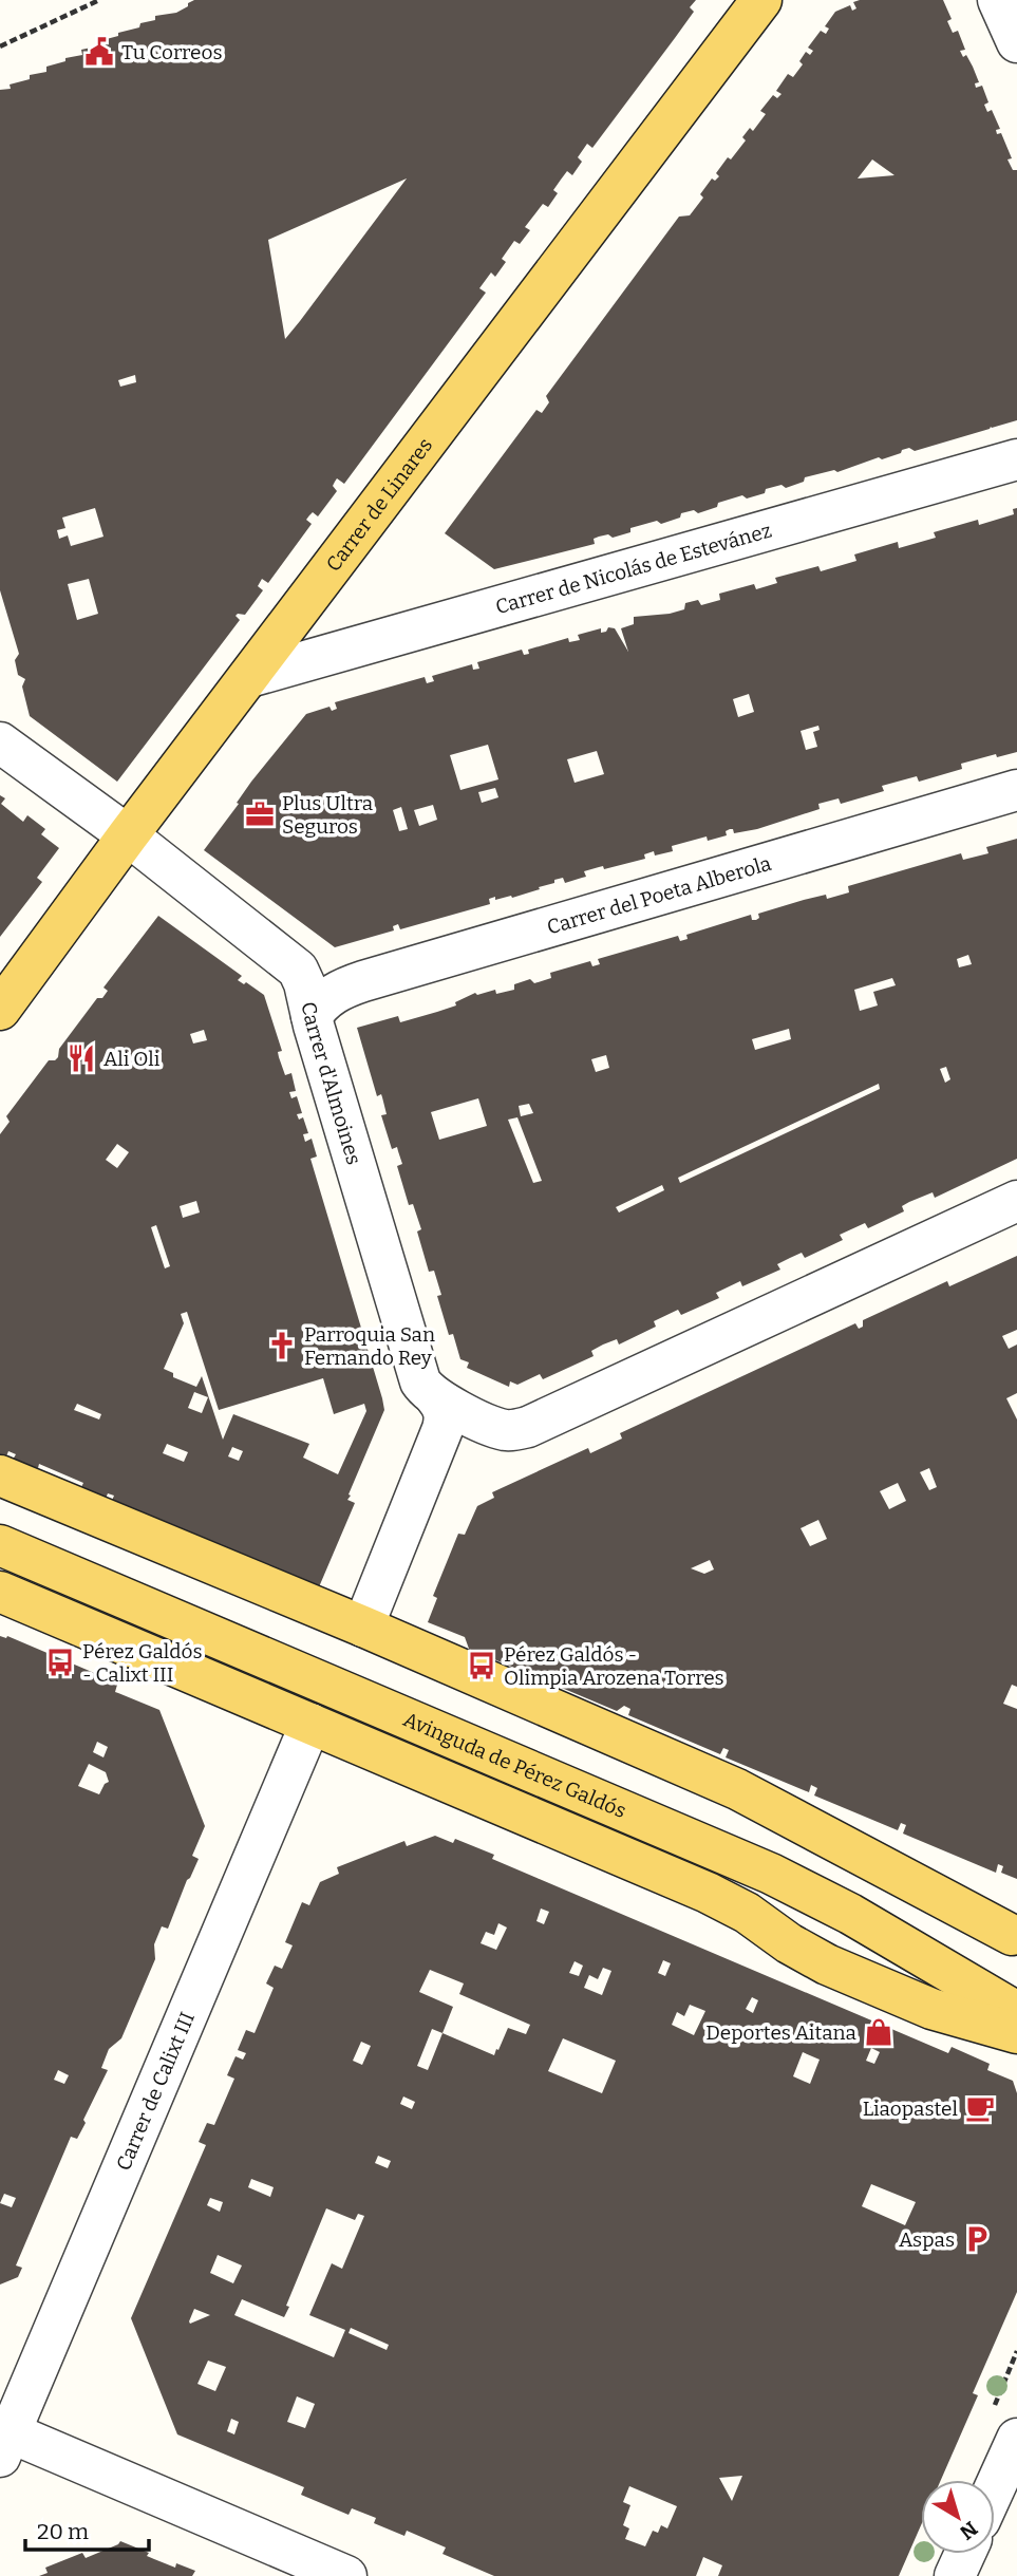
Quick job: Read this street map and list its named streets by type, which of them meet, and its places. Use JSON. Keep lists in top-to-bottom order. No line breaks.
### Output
{"streets":{"main road":["Carrer de Linares","Avinguda de Pérez Galdós"],"street":["Carrer de Nicolás de Estevánez","Carrer del Poeta Alberola","Carrer d'Almoines","Carrer de Calixt III"]},"crossings":[["Carrer de Linares","Carrer de Nicolás de Estevánez"],["Carrer de Linares","Carrer d'Almoines"],["Carrer del Poeta Alberola","Carrer d'Almoines"],["Avinguda de Pérez Galdós","Carrer de Calixt III"]],"places":{"public building":["Tu Correos"],"office":["Plus Ultra Seguros"],"restaurant":["Ali Oli"],"church":["Parroquia San Fernando Rey"],"bus stop":["Pérez Galdós - Calixt III","Pérez Galdós - Olimpia Arozena Torres"],"shop":["Deportes Aitana"],"cafe":["Liaopastel"],"parking":["Aspas"]},"scale_bar":"20 m","north":"bottom right"}
